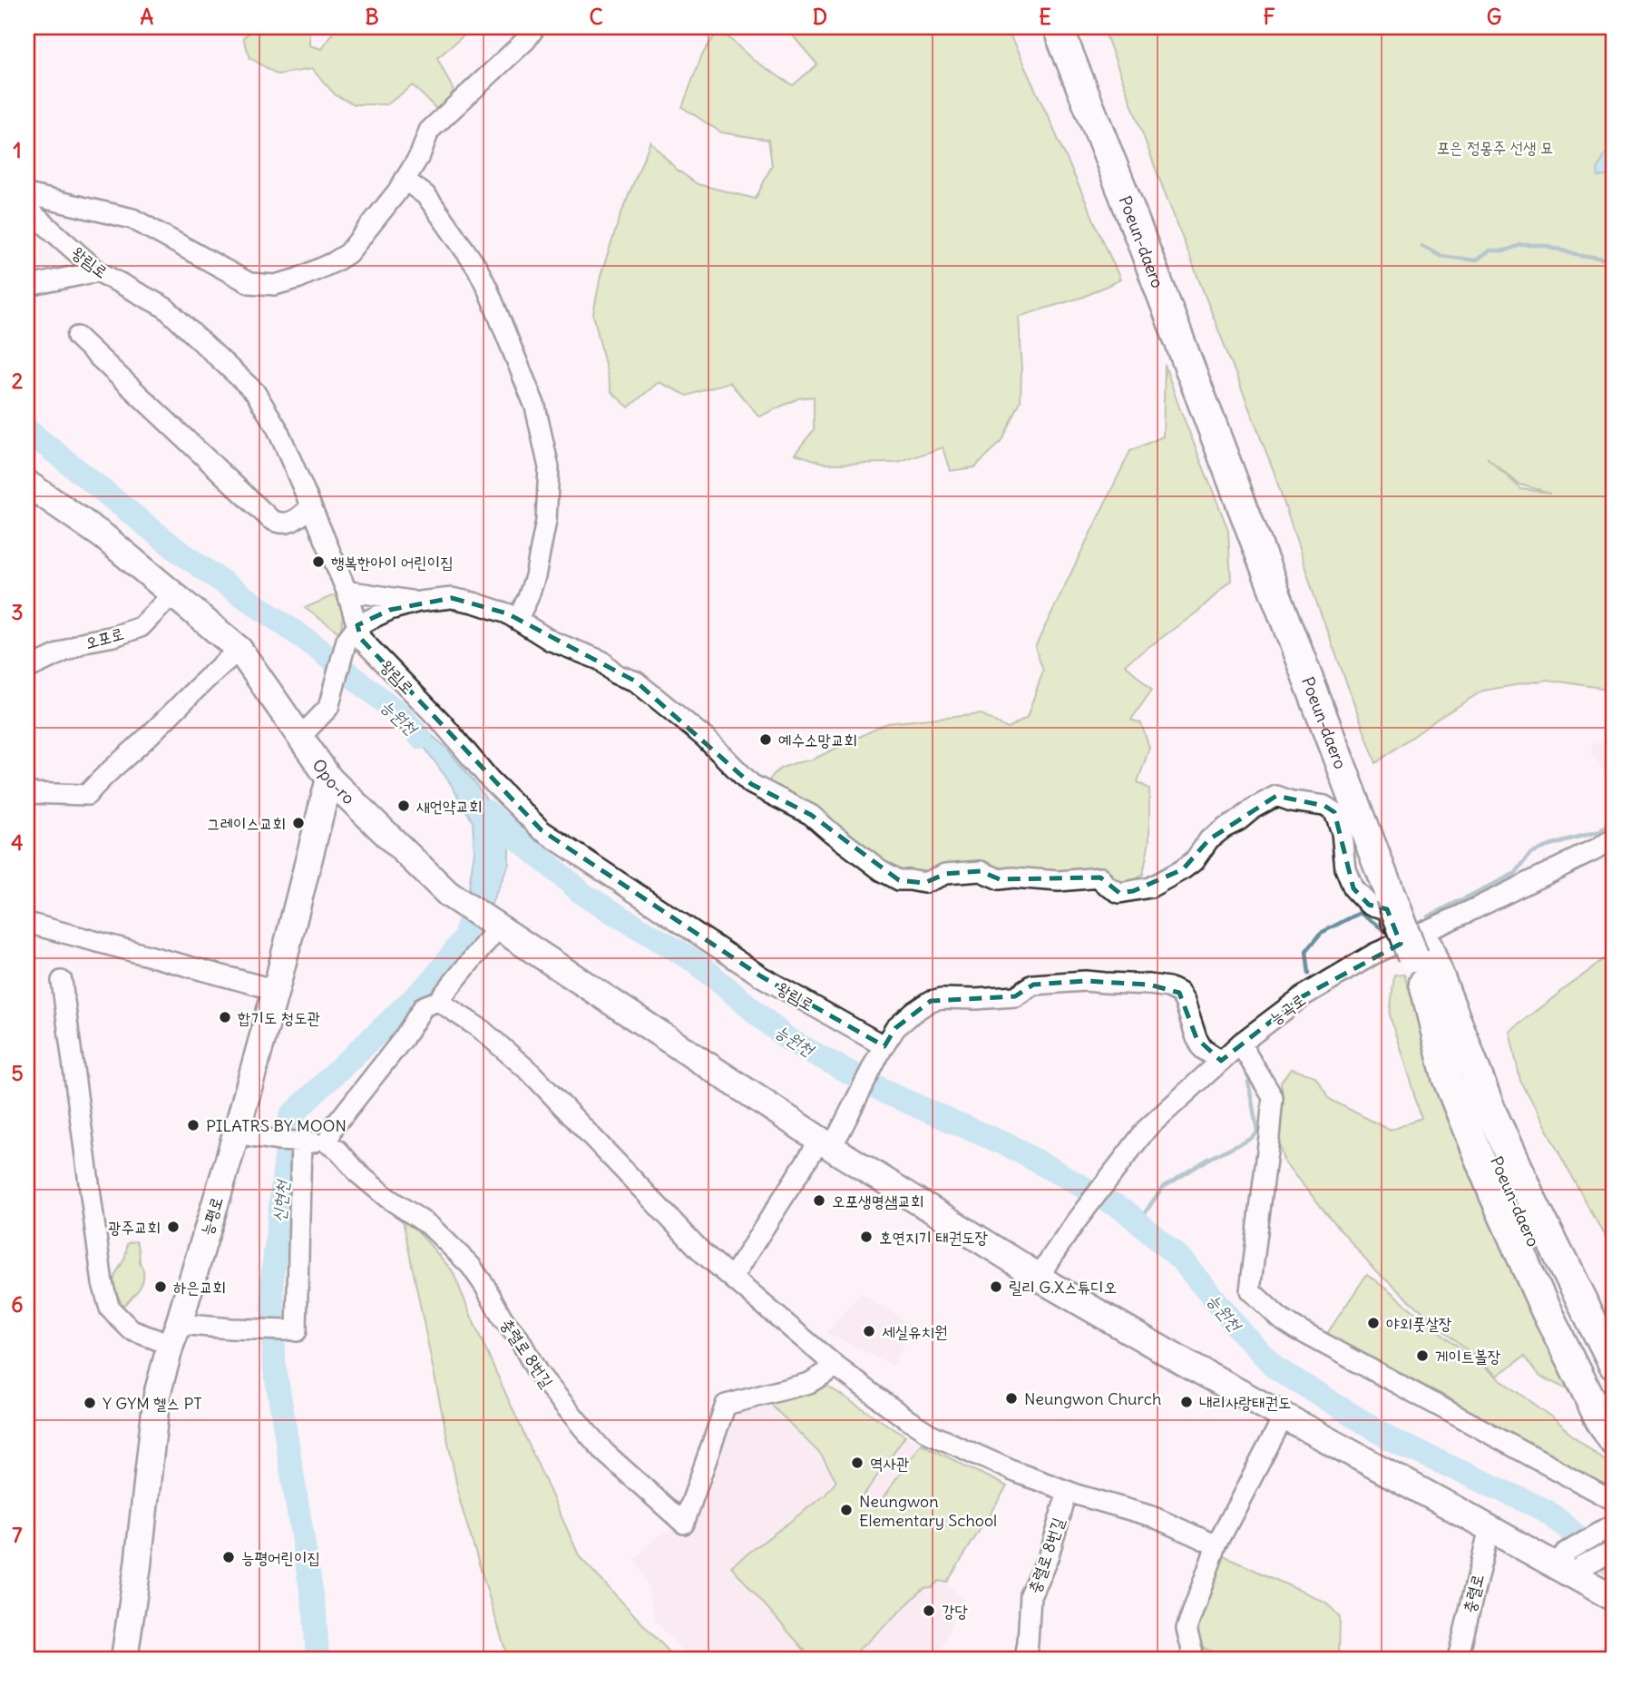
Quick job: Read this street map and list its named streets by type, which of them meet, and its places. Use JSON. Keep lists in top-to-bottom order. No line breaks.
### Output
{"streets":{"highway":["Poeun-daero"],"main road":["Opo-ro","능평로"],"street":["왕림로","오포로","능곡로","충렬로 8번길","충렬로"]},"crossings":[["Poeun-daero","능곡로"],["오포로","Opo-ro"],["Opo-ro","능곡로"],["Opo-ro","능평로"],["Opo-ro","충렬로"]],"water":["능원천","신현천"],"parks":["포은 정몽주 선생 묘"],"places":["행복한아이 어린이집","예수소망교회","새언약교회","그레이스교회","합기도 청도관","PILATRS BY MOON","오포생명샘교회","광주교회","호연지기 태권도장","하은교회","릴리 G.X스튜디오","야외풋살장","세실유치원","게이트볼장","Neungwon Church","내리사랑태권도","Y GYM 헬스 PT","역사관","Neungwon Elementary School","능평어린이집","강당"],"grid":{"columns":["A","B","C","D","E","F","G"],"rows":["1","2","3","4","5","6","7"]}}
